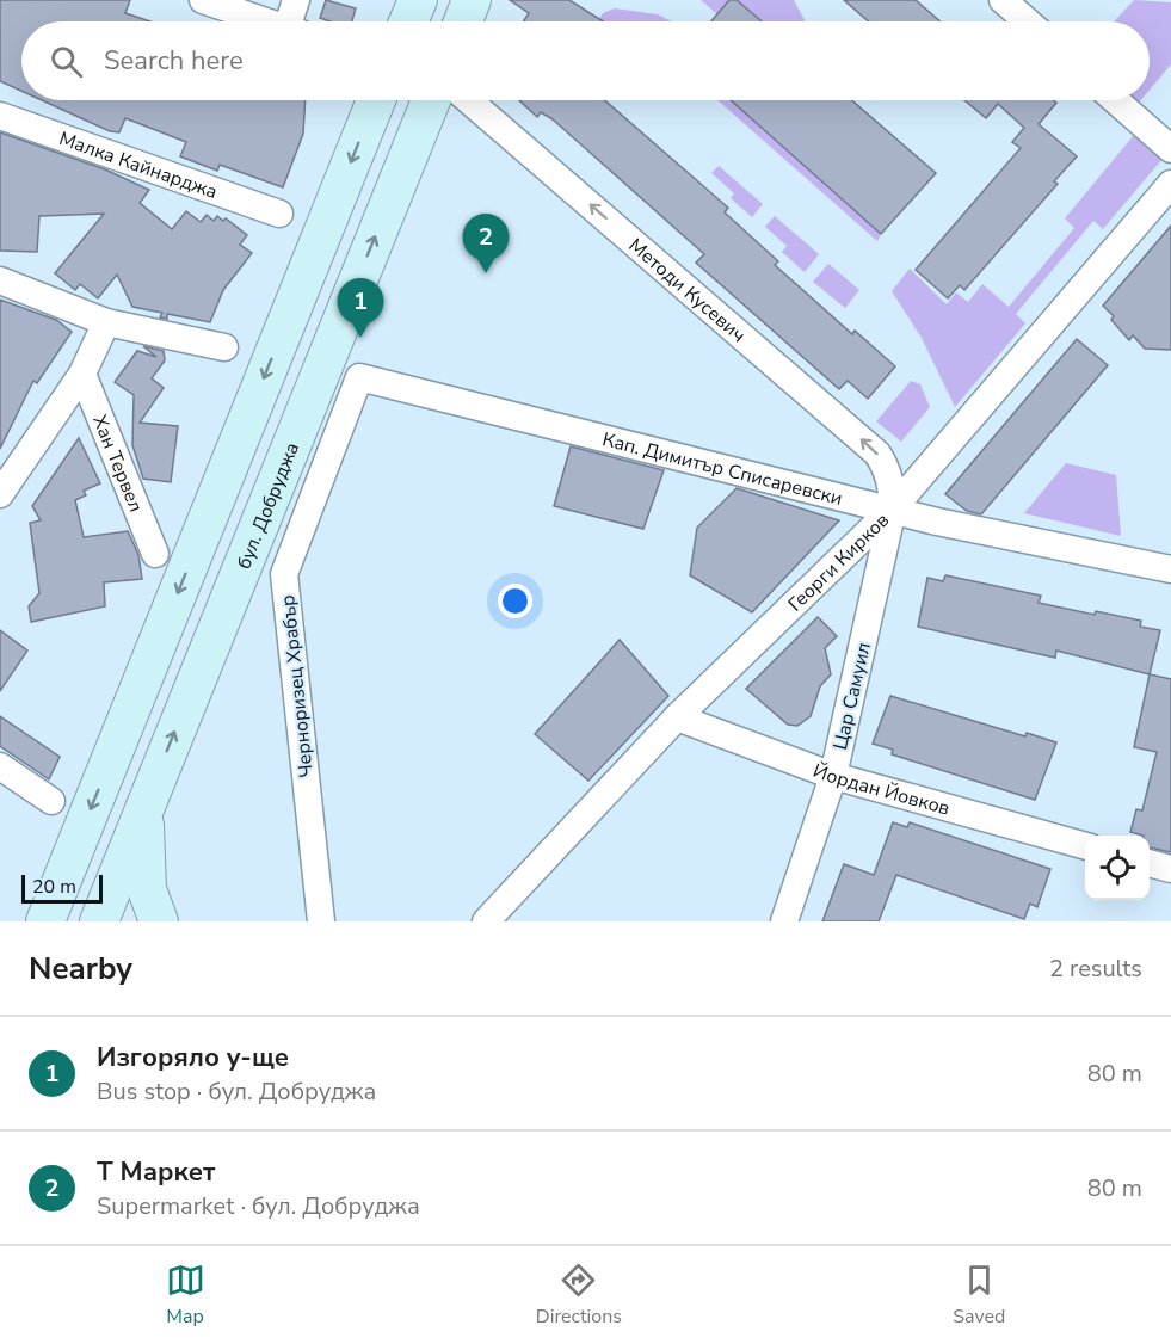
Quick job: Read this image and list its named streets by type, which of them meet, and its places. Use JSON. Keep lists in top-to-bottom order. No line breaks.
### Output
{"streets":{"main road":["бул. Добруджа"],"street":["Малка Кайнарджа","Методи Кусевич","Хан Тервел","Кап. Димитър Списаревски","Георги Кирков","Черноризец Храбър","Цар Самуил","Йордан Йовков"]},"crossings":[["Методи Кусевич","Кап. Димитър Списаревски"],["Методи Кусевич","Георги Кирков"],["Методи Кусевич","Цар Самуил"],["Кап. Димитър Списаревски","Георги Кирков"],["Кап. Димитър Списаревски","Черноризец Храбър"],["Кап. Димитър Списаревски","Цар Самуил"],["Георги Кирков","Цар Самуил"],["Георги Кирков","Йордан Йовков"],["Цар Самуил","Йордан Йовков"]],"one_way":["Методи Кусевич"],"scale_bar":"20 m","page":{"search":"Search here","pins":["2","1"],"scale":"20 m","heading":["Nearby","2 results"],"list":[{"mark":"1","name":"Изгоряло у-ще","note":"Bus stop · бул. Добруджа","value":"80 m"},{"mark":"2","name":"Т Маркет","note":"Supermarket · бул. Добруджа","value":"80 m"}],"nav":["Map","Directions","Saved"]}}
